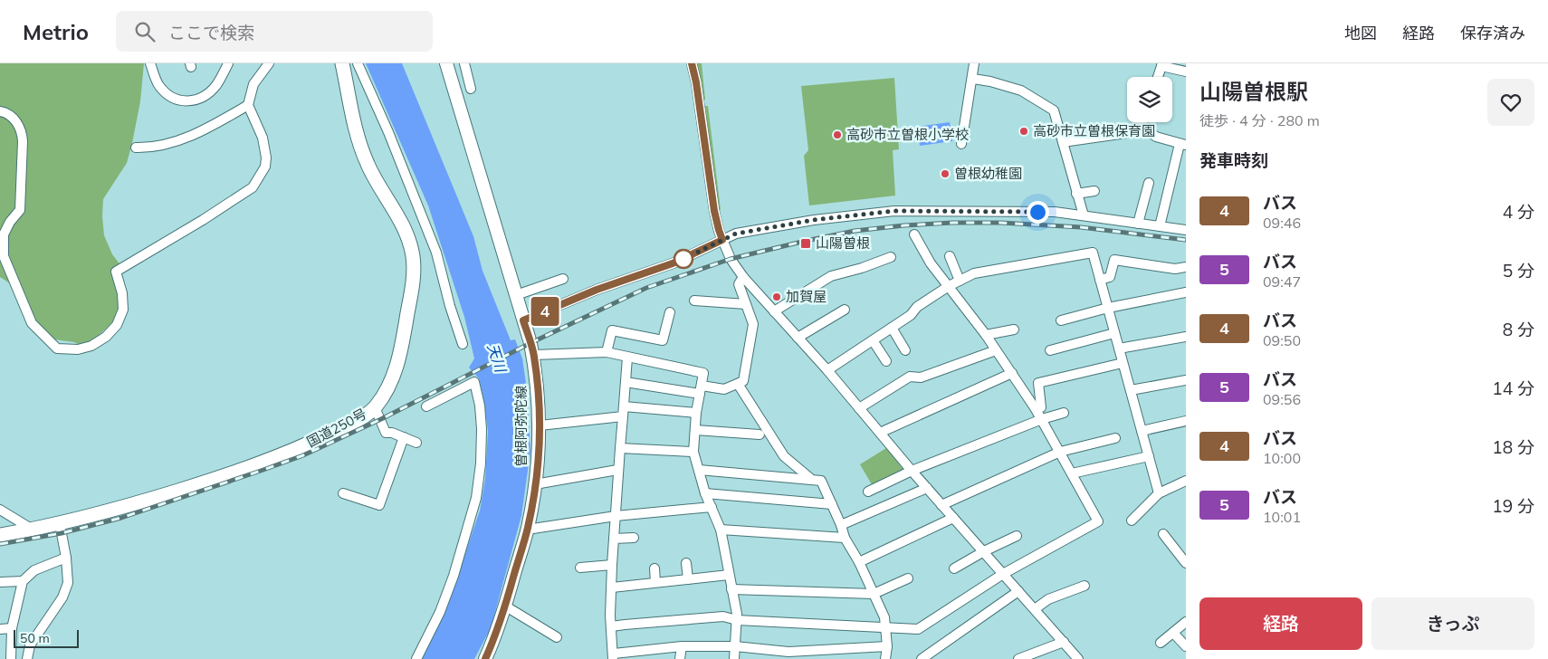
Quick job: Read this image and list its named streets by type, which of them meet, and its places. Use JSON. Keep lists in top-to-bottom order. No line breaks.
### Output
{"streets":{"highway":["国道250号"],"main road":["曽根阿弥陀線"]},"water":["天川"],"places":{"other":["高砂市立曽根保育園","高砂市立曽根小学校","曽根幼稚園","加賀屋"],"transit":["山陽曽根"]},"lines":["bus line 4"],"scale_bar":"50 m","page":{"header":"Metrio","search":"ここで検索","nav":["地図","経路","保存済み"],"on_map":"4","heading":[["山陽曽根駅","徒歩 · 4 分 · 280 m"],"発車時刻"],"list":[{"mark":"4","name":"バス","note":"09:46","value":"4 分"},{"mark":"5","name":"バス","note":"09:47","value":"5 分"},{"mark":"4","name":"バス","note":"09:50","value":"8 分"},{"mark":"5","name":"バス","note":"09:56","value":"14 分"},{"mark":"4","name":"バス","note":"10:00","value":"18 分"},{"mark":"5","name":"バス","note":"10:01","value":"19 分"}],"buttons":["経路","きっぷ"],"scale":"50 m"}}
